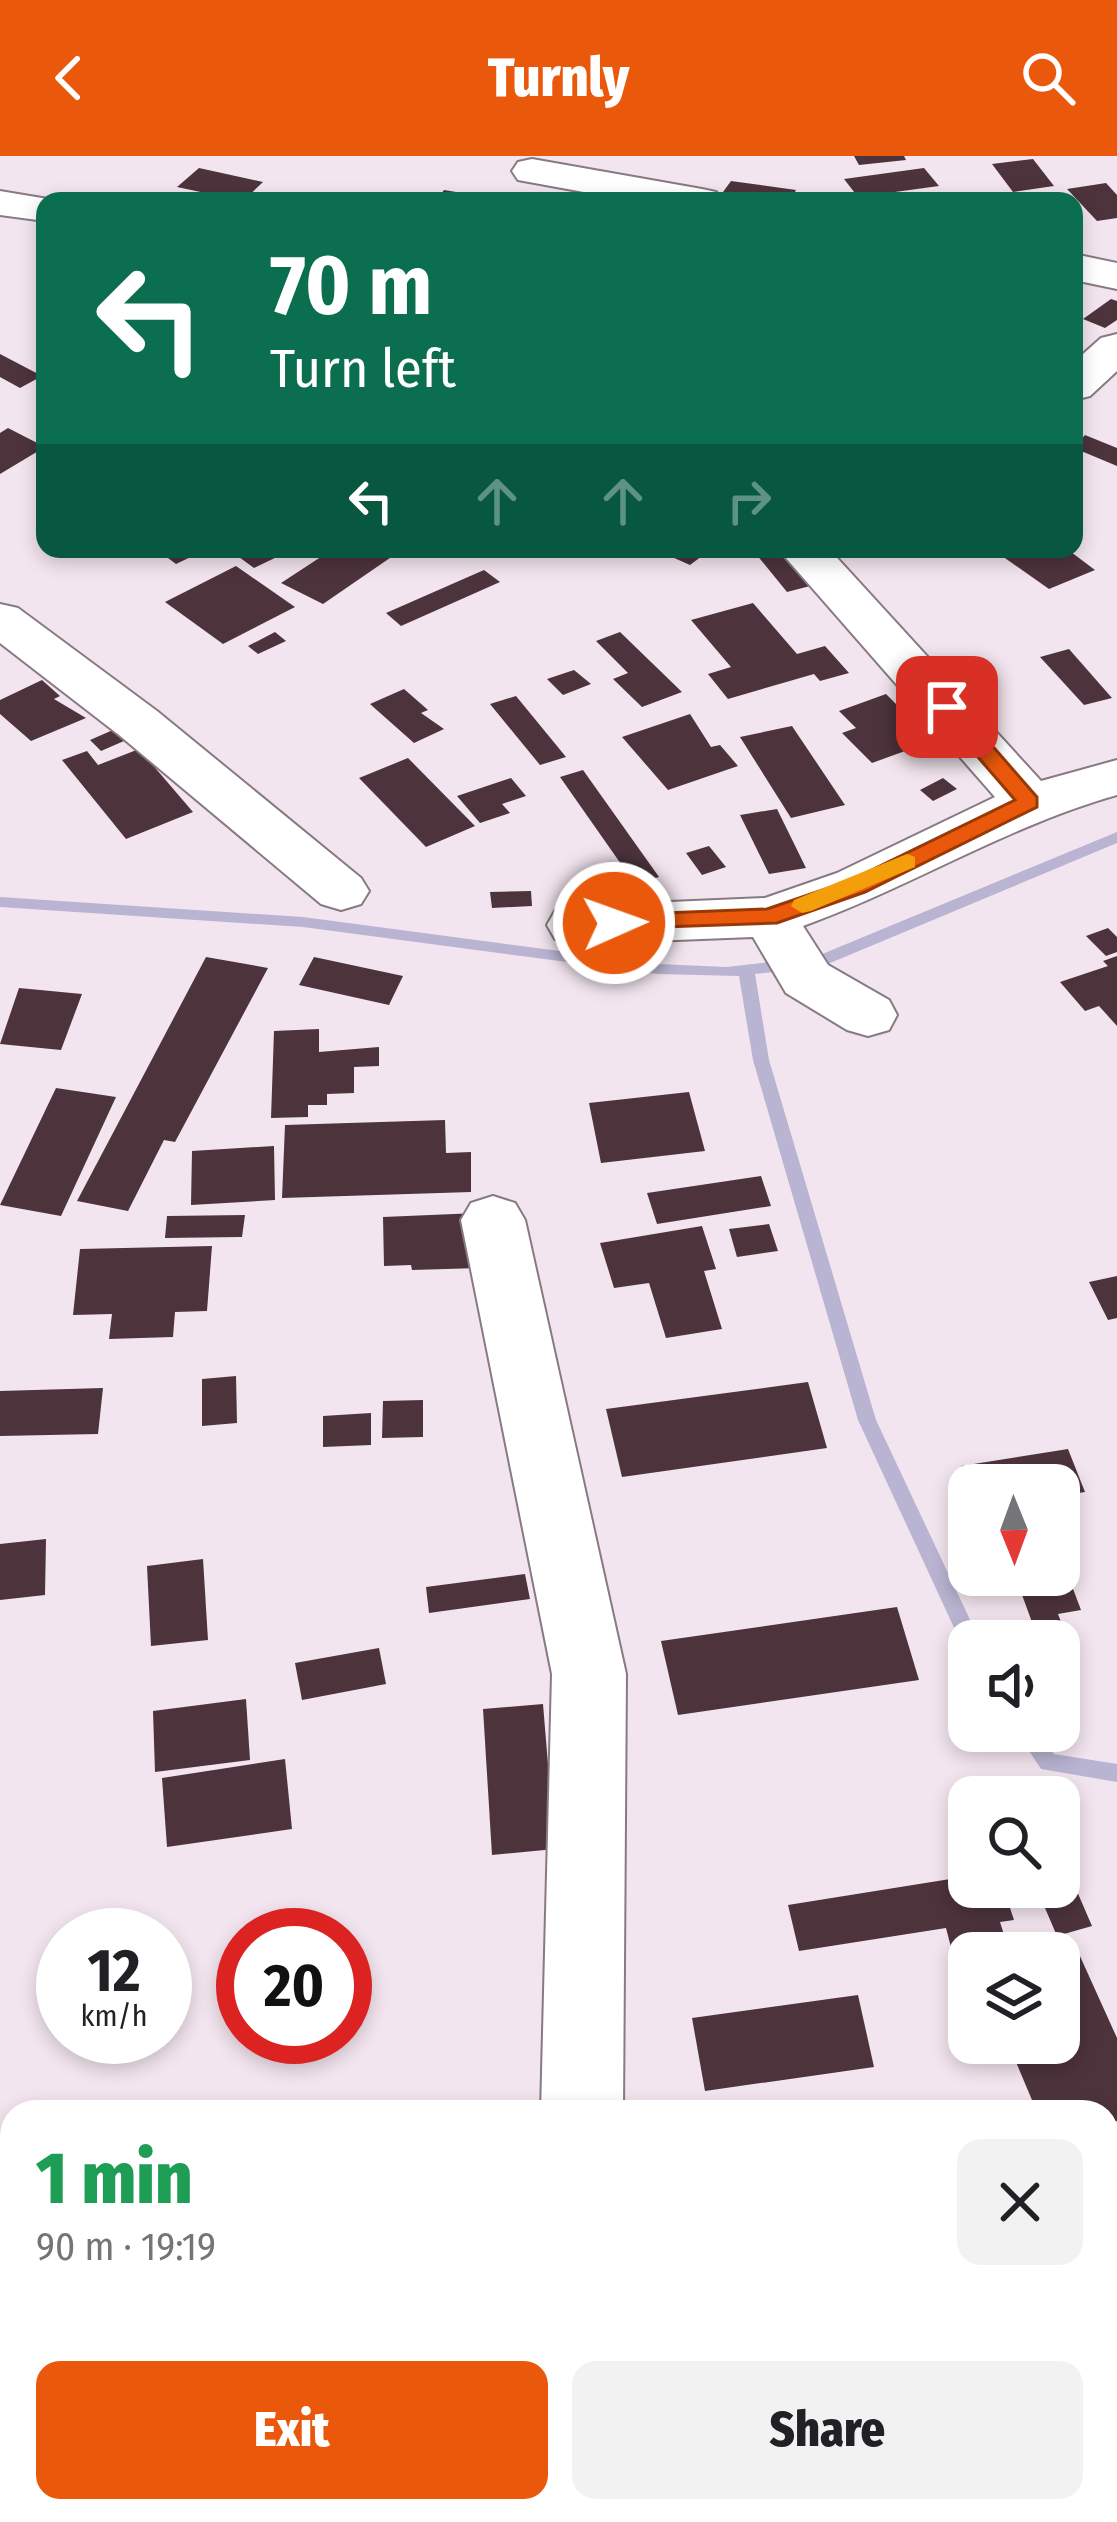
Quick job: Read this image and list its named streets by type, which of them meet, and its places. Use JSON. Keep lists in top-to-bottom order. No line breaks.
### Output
{"north":"bottom","page":{"header":"Turnly","turn":["70 m","Turn left"],"speed":"12 km/h","limit":"20","heading":["1 min","90 m · 19:19"],"buttons":["Exit","Share"]}}
